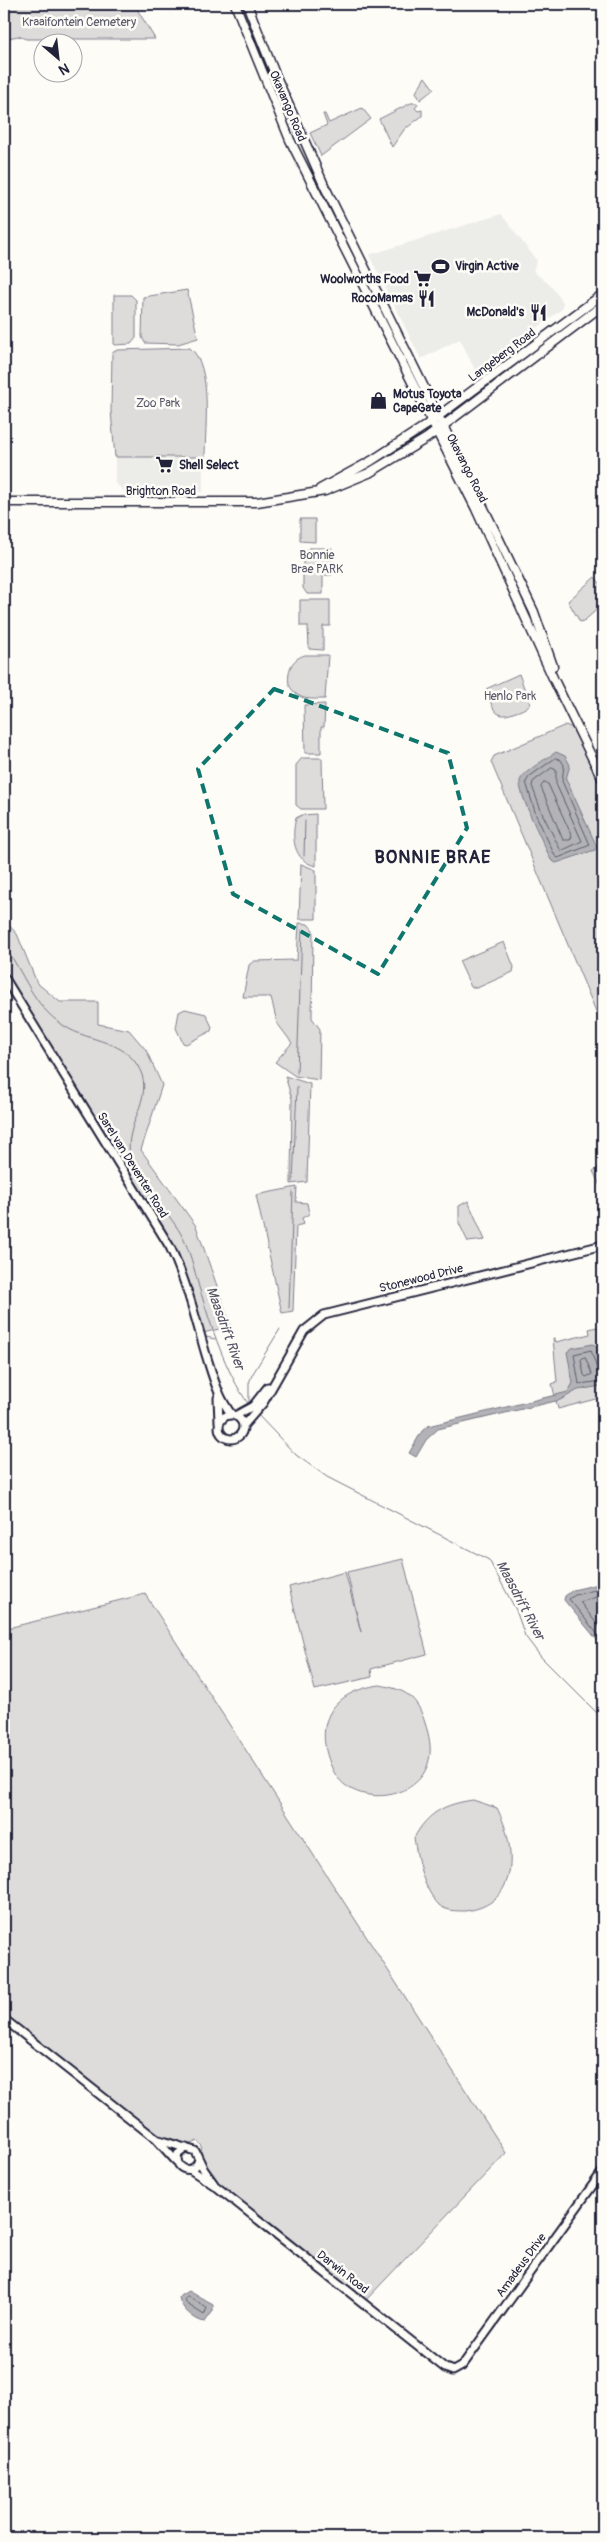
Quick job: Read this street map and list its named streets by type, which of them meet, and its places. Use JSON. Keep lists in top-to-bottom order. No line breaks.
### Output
{"streets":{"main road":["Okavango Road","Langeberg Road","Brighton Road"],"street":["Sarel van Deventer Road","Stonewood Drive","Amadeus Drive","Darwin Road"]},"crossings":[["Okavango Road","Langeberg Road"],["Okavango Road","Brighton Road"],["Langeberg Road","Brighton Road"],["Sarel van Deventer Road","Stonewood Drive"],["Amadeus Drive","Darwin Road"]],"districts":["BONNIE BRAE"],"water":["Maasdrift River"],"parks":["Kraaifontein Cemetery","Zoo Park","Bonnie Brae PARK","Henlo Park"],"places":{"sports":["Virgin Active"],"supermarket":["Woolworths Food","Shell Select"],"restaurant":["RocoMamas","McDonald's"],"shop":["Motus Toyota CapeGate"]},"north":"bottom right"}
